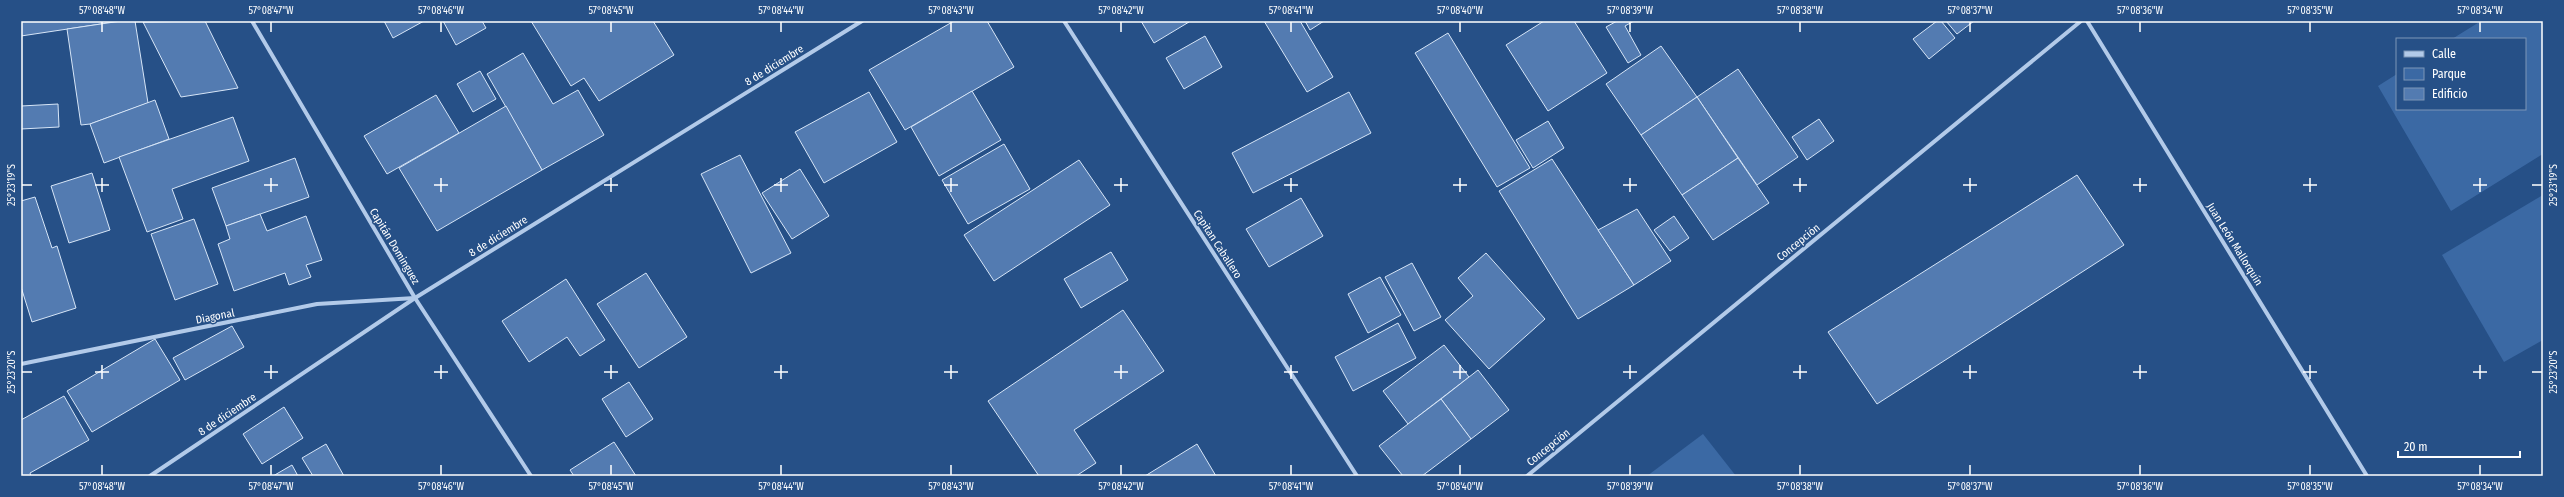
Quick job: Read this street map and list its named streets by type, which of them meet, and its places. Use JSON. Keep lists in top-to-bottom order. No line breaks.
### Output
{"streets":{"street":["8 de diciembre","Concepción","Capitan Caballero","Juan León Mallorquín","Capitán Dominguez","Diagonal"]},"crossings":[["8 de diciembre","Capitán Dominguez"],["8 de diciembre","Diagonal"],["Capitán Dominguez","Diagonal"]],"legend":["Calle","Parque","Edificio"],"scale_bar":"20 m","coordinates":["57°08'48\"W","57°08'47\"W","57°08'46\"W","57°08'45\"W","57°08'44\"W","57°08'43\"W","57°08'42\"W","57°08'41\"W","57°08'40\"W","57°08'39\"W","57°08'38\"W","57°08'37\"W","57°08'36\"W","57°08'35\"W","57°08'34\"W","25°23'19\"S","25°23'20\"S"]}
